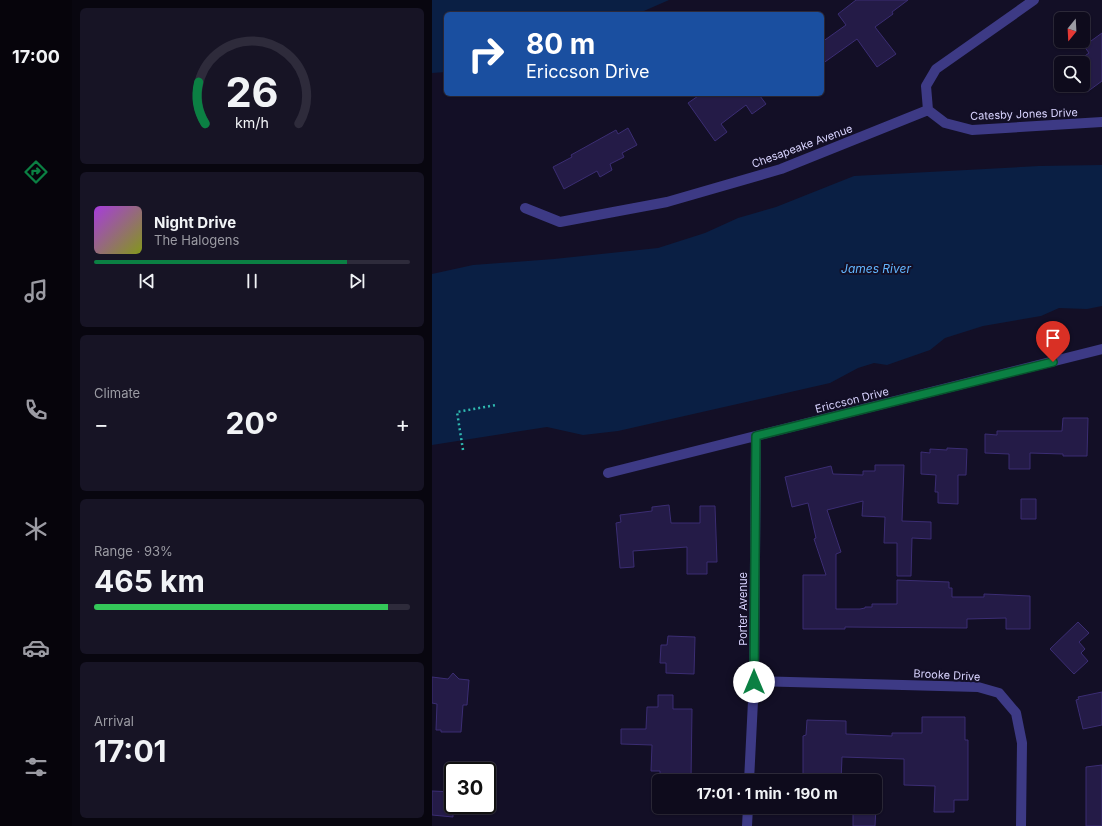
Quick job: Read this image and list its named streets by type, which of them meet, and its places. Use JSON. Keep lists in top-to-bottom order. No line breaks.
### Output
{"streets":{"street":["Catesby Jones Drive","Chesapeake Avenue","Ericcson Drive","Porter Avenue","Brooke Drive"]},"crossings":[["Catesby Jones Drive","Chesapeake Avenue"],["Ericcson Drive","Porter Avenue"],["Porter Avenue","Brooke Drive"]],"water":["James River"],"north":"bottom","page":{"tabs":"17:00","turn":["80 m","Ericcson Drive"],"song":["Night Drive","The Halogens"],"tile":["Climate",["Range · 93%","465 km"],["Arrival","17:01"]],"heat":["−","20°","+"],"limit":"30","trip":"17:01 · 1 min · 190 m","gauge":["26","km/h"]}}
